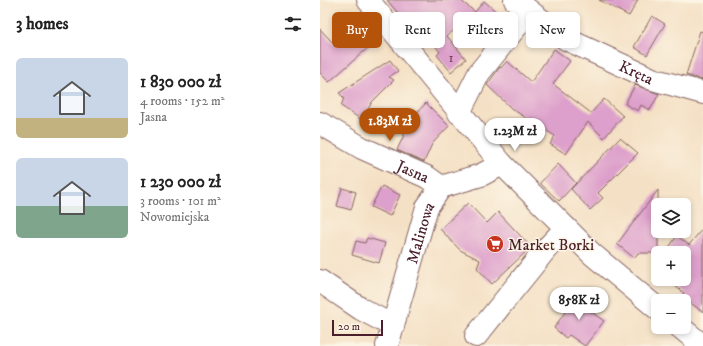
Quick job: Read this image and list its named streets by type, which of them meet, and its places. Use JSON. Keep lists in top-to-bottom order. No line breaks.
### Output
{"streets":{"street":["Kręta","Jasna","Malinowa"]},"crossings":[["Jasna","Malinowa"]],"places":{"supermarket":["Market Borki"]},"house_numbers":["1"],"scale_bar":"20 m","page":{"heading":"3 homes","chip":["Buy","Rent","Filters","New"],"list":[{"name":"1 830 000 zł","note":"4 rooms · 152 m² · Jasna"},{"name":"1 230 000 zł","note":"3 rooms · 101 m² · Nowomiejska"}],"price":["1.83M zł","1.23M zł","858K zł"],"map_buttons":["+","−"],"scale":"20 m"}}
